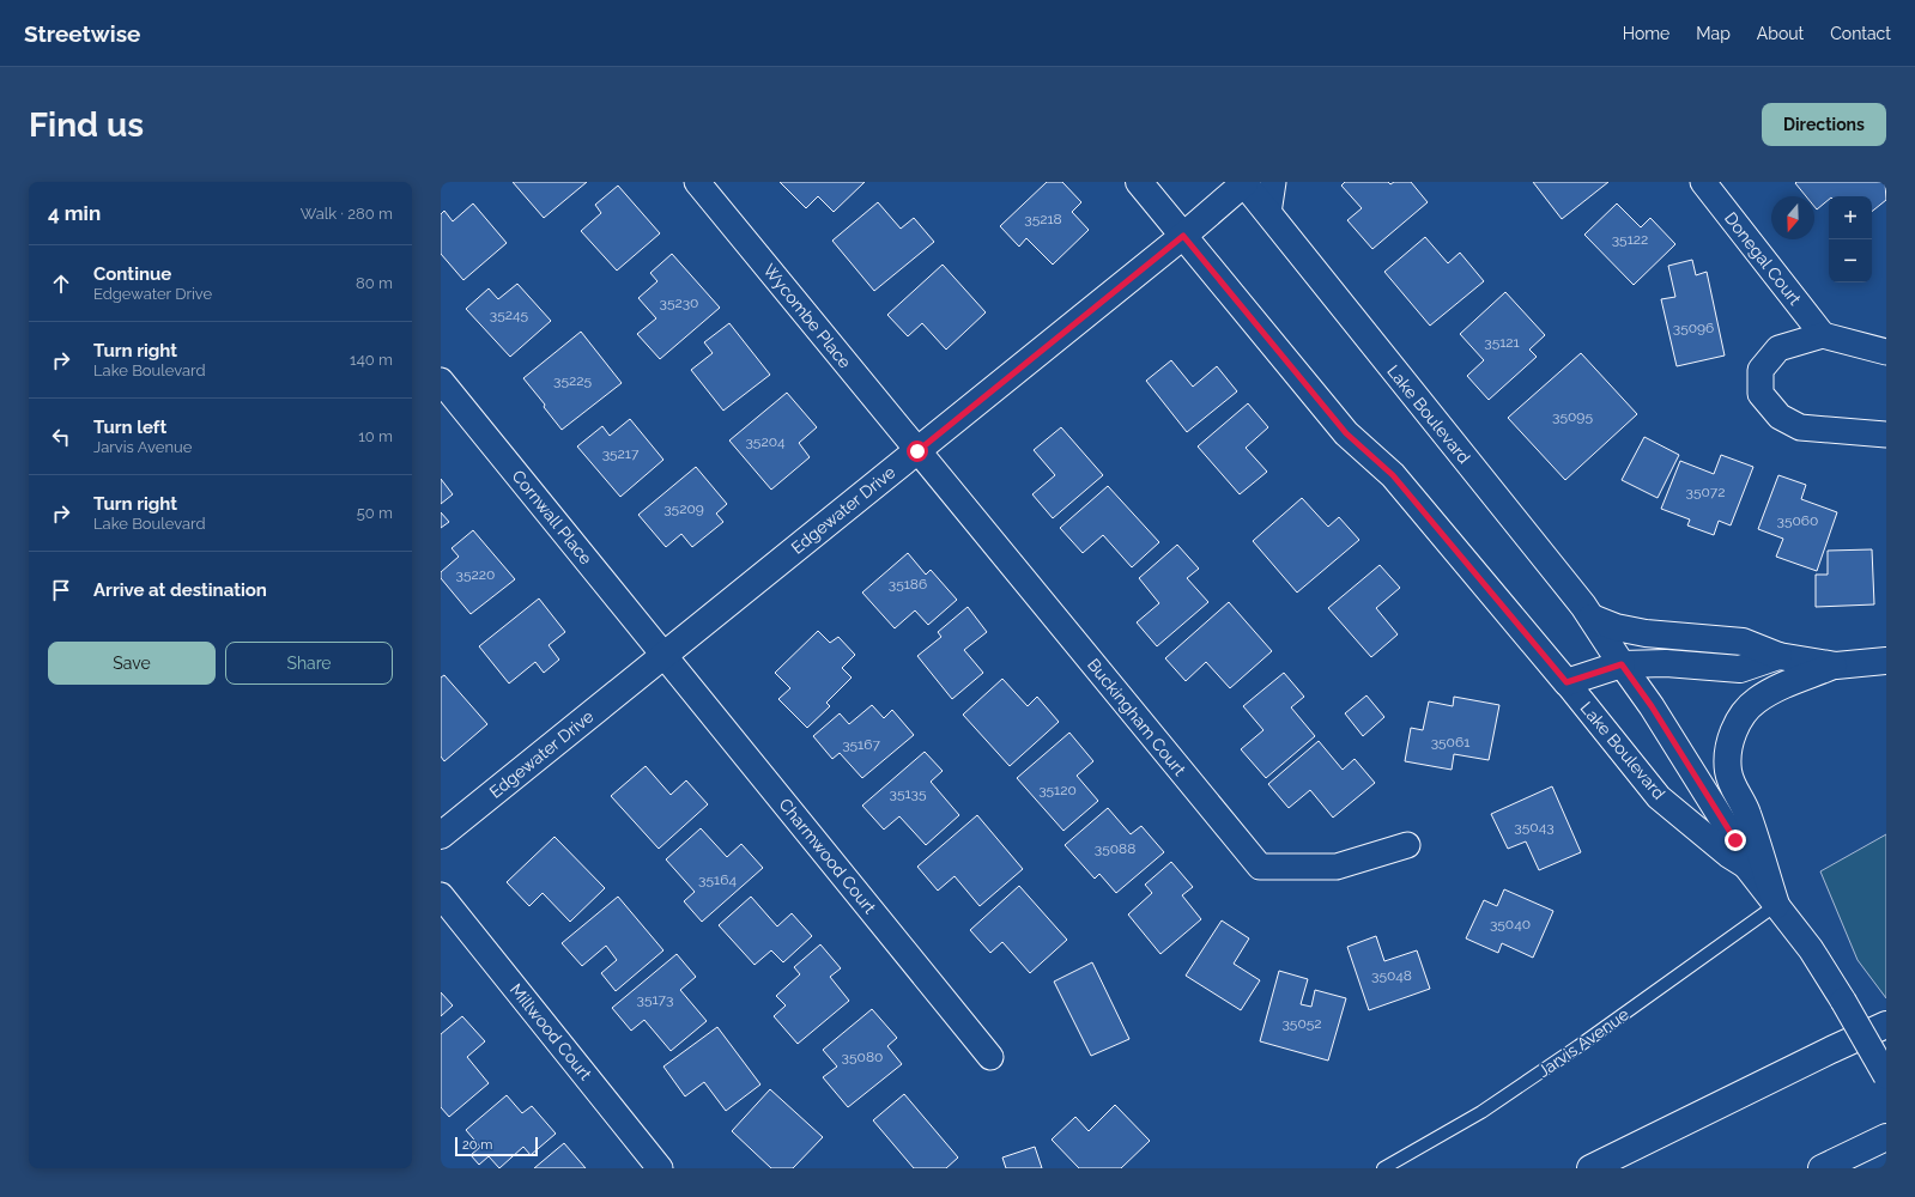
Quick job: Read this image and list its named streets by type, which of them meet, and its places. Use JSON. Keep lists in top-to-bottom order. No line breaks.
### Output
{"streets":{"main road":["Lake Boulevard","Edgewater Drive"],"street":["Donegal Court","Wycombe Place","Cornwall Place","Buckingham Court","Charmwood Court","Millwood Court"],"lane":["Jarvis Avenue"]},"crossings":[["Wycombe Place","Edgewater Drive"],["Wycombe Place","Buckingham Court"],["Lake Boulevard","Edgewater Drive"],["Lake Boulevard","Jarvis Avenue"],["Edgewater Drive","Cornwall Place"],["Edgewater Drive","Buckingham Court"],["Edgewater Drive","Charmwood Court"],["Cornwall Place","Charmwood Court"]],"house_numbers":["35218","35122","35230","35245","35096","35121","35225","35095","35204","35217","35072","35209","35060","35220","35186","35061","35167","35120","35135","35043","35088","35164","35040","35048","35173","35052","35080"],"scale_bar":"20 m","north":"bottom","page":{"header":"Streetwise","nav":["Home","Map","About","Contact"],"buttons":["Directions",["Save","Share"]],"title":"Find us","heading":["4 min","Walk · 280 m"],"map_buttons":["+","−"],"list":[["Continue","Edgewater Drive","80 m"],["Turn right","Lake Boulevard","140 m"],["Turn left","Jarvis Avenue","10 m"],["Turn right","Lake Boulevard","50 m"],"Arrive at destination"],"scale":"20 m"}}
